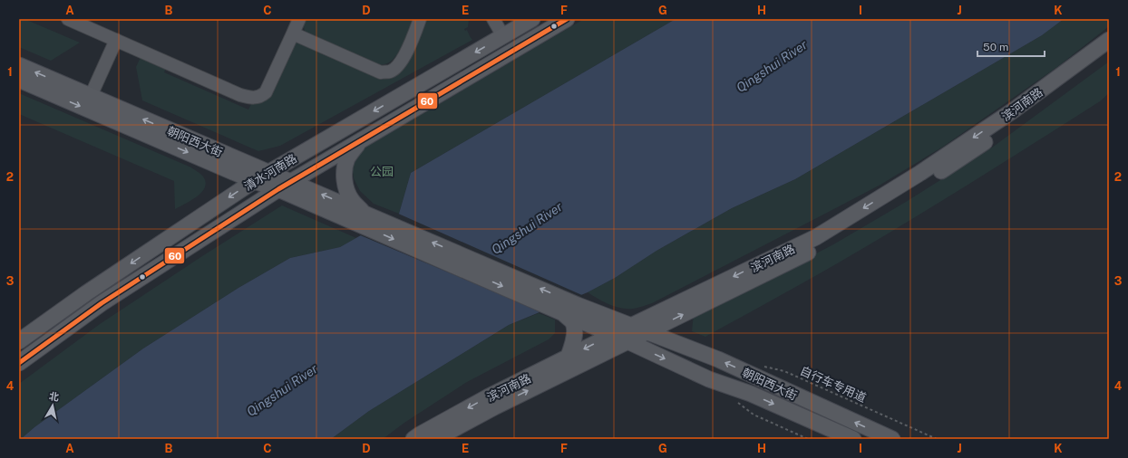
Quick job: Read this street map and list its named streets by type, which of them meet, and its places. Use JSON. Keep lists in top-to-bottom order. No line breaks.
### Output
{"streets":{"main road":["滨河南路","朝阳西大街","清水河南路"],"path":["自行车专用道"]},"crossings":[["滨河南路","朝阳西大街"],["朝阳西大街","清水河南路"]],"water":["Qingshui River"],"parks":["公园"],"lines":["transit line 60"],"scale_bar":"50 m","north":"top","grid":{"columns":["A","B","C","D","E","F","G","H","I","J","K"],"rows":["1","2","3","4"]}}
